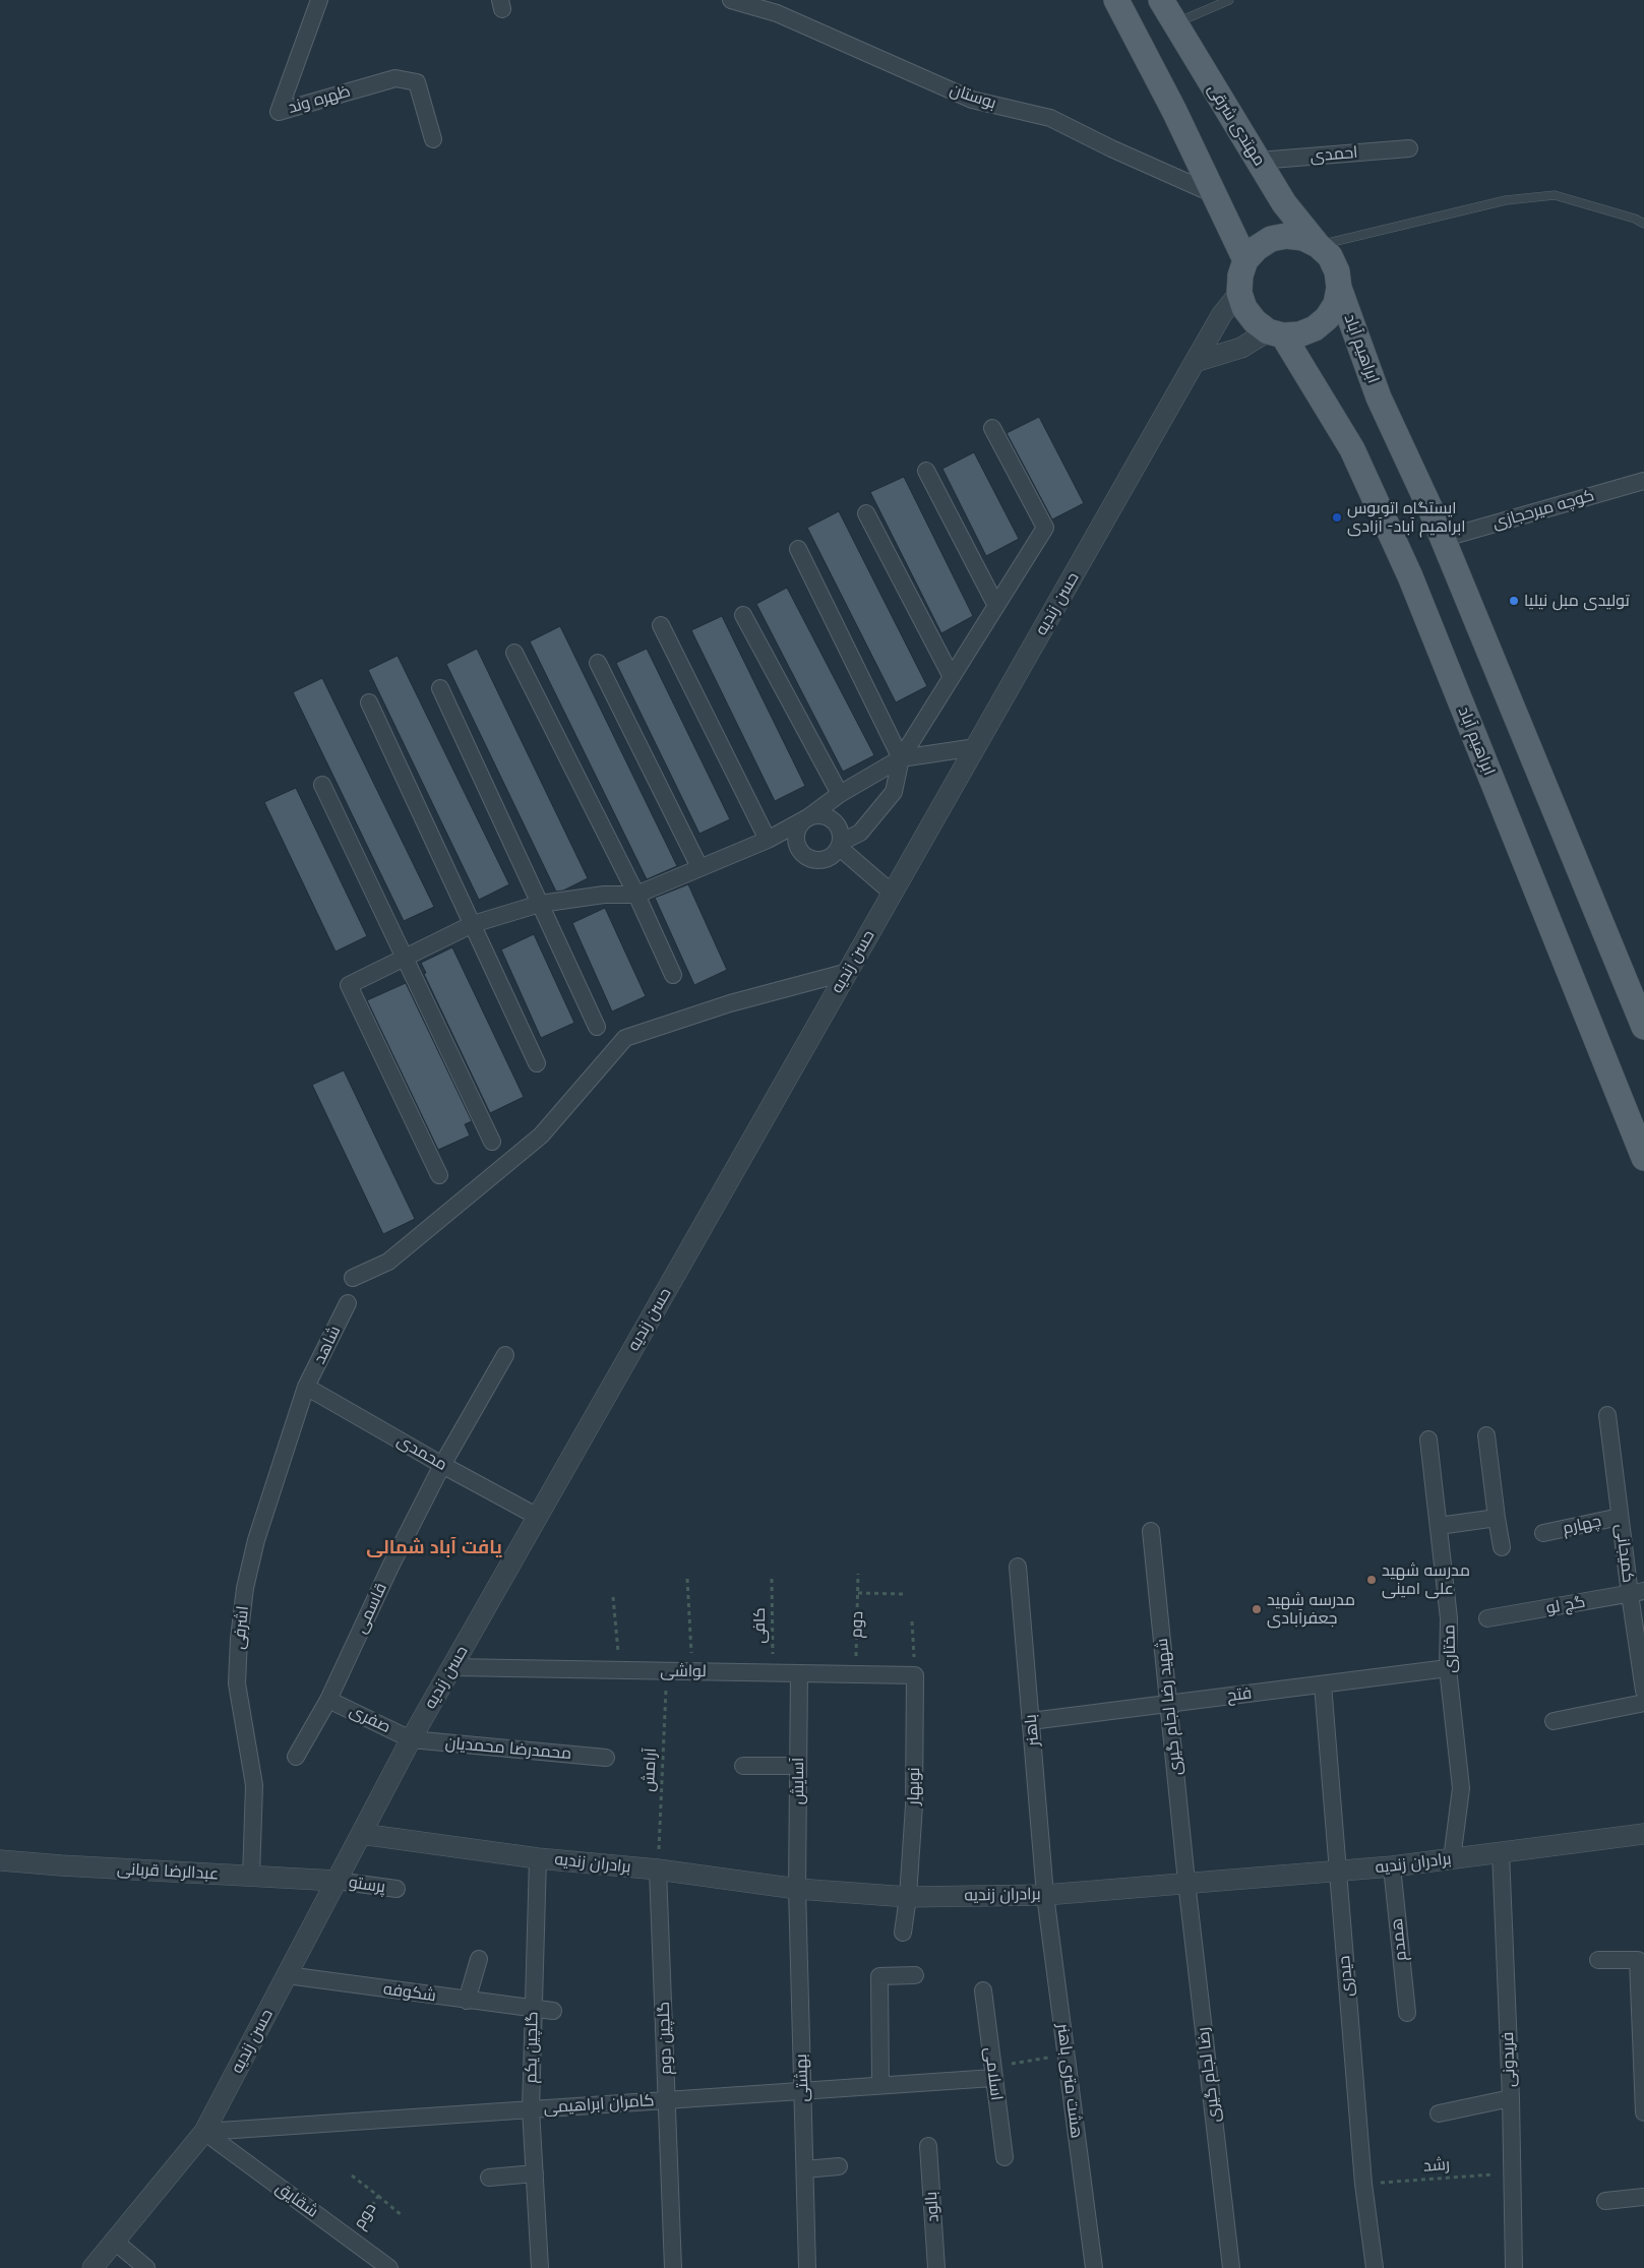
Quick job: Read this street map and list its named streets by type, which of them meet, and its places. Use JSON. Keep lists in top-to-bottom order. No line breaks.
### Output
{"streets":{"main road":["مهتدی شرقی","ابراهیم آباد"],"street":["بوستان","ظهره وند","احمدی","کوچه میرحجازی","حسن زندیه","شاهد","محمدی","چهارم","کمیجانی","گچ لو","قاسمی","اشرفی","مختاری","لواشی","فتح","شهید رضا لجام گیری","صفری","باهنر","محمدرضا محمدیان","آسایش","نوبهار","برادران زندیه","عبدالرضا قربانی","پرستو","همدم","حیدری","شکوفه","گلچین دوم","گلچین یکم","فریدونی","اسلامی","رضا لجام گیری","بهشتی","هشت متری باهنر","کامران ابراهیمی","شقایق","بالود"],"path":["دوم","کافی","آرامش","رشد"]},"crossings":[["مهتدی شرقی","احمدی"],["مهتدی شرقی","ابراهیم آباد"],["مهتدی شرقی","حسن زندیه"],["ابراهیم آباد","کوچه میرحجازی"],["ابراهیم آباد","حسن زندیه"],["حسن زندیه","محمدی"],["حسن زندیه","لواشی"],["حسن زندیه","صفری"],["حسن زندیه","محمدرضا محمدیان"],["حسن زندیه","برادران زندیه"],["حسن زندیه","عبدالرضا قربانی"],["حسن زندیه","پرستو"],["حسن زندیه","شکوفه"],["حسن زندیه","کامران ابراهیمی"],["حسن زندیه","شقایق"],["شاهد","محمدی"],["شاهد","اشرفی"],["محمدی","قاسمی"],["محمدی","اشرفی"],["چهارم","کمیجانی"],["کمیجانی","گچ لو"],["قاسمی","صفری"],["دوم","لواشی"],["دوم","شقایق"],["کافی","لواشی"],["اشرفی","عبدالرضا قربانی"],["مختاری","فتح"],["مختاری","برادران زندیه"],["لواشی","آرامش"],["لواشی","آسایش"],["لواشی","نوبهار"],["فتح","شهید رضا لجام گیری"],["فتح","باهنر"],["فتح","حیدری"],["شهید رضا لجام گیری","برادران زندیه"],["شهید رضا لجام گیری","رضا لجام گیری"],["صفری","محمدرضا محمدیان"],["باهنر","برادران زندیه"],["باهنر","هشت متری باهنر"],["آرامش","برادران زندیه"],["آرامش","گلچین دوم"],["آسایش","برادران زندیه"],["آسایش","بهشتی"],["نوبهار","برادران زندیه"],["برادران زندیه","همدم"],["برادران زندیه","حیدری"],["برادران زندیه","گلچین دوم"],["برادران زندیه","گلچین یکم"],["برادران زندیه","فریدونی"],["برادران زندیه","رضا لجام گیری"],["برادران زندیه","بهشتی"],["برادران زندیه","هشت متری باهنر"],["عبدالرضا قربانی","پرستو"],["حیدری","رشد"],["شکوفه","گلچین یکم"],["گلچین دوم","کامران ابراهیمی"],["گلچین یکم","کامران ابراهیمی"],["فریدونی","رشد"],["اسلامی","کامران ابراهیمی"],["بهشتی","کامران ابراهیمی"],["کامران ابراهیمی","شقایق"]],"districts":["یافت آباد شمالی"],"places":["ایستگاه اتوبوس ابراهیم آباد- آزادی","تولیدی مبل نیلیا","مدرسه شهید علی امینی","مدرسه شهید جعفرآبادی"]}
